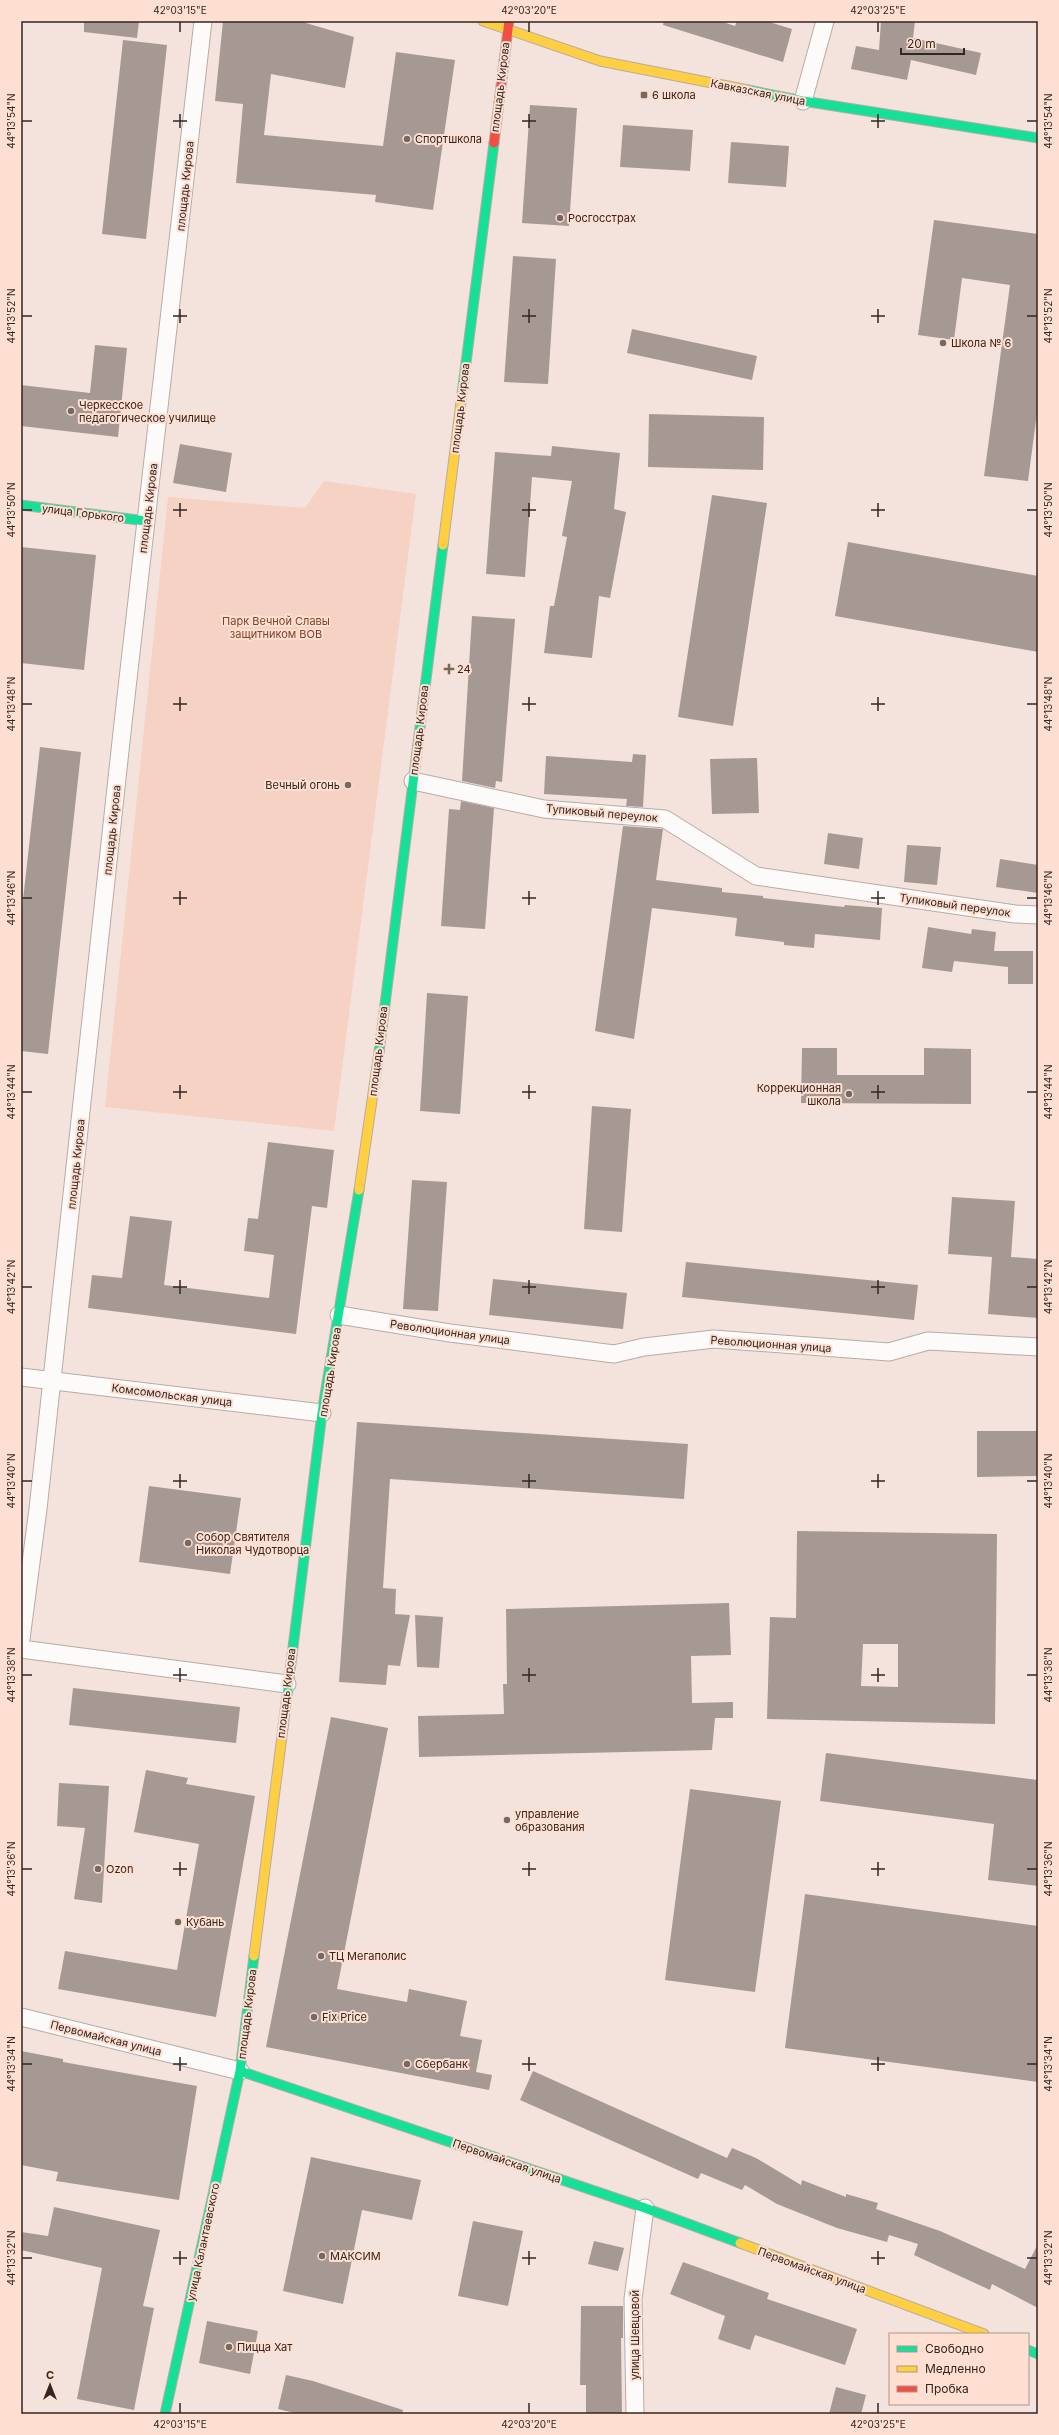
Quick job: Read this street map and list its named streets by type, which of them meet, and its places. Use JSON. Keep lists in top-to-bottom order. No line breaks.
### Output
{"streets":{"main road":["площадь Кирова","Кавказская улица","улица Горького","Первомайская улица","улица Калантаевского"],"street":["Тупиковый переулок","Революционная улица","Комсомольская улица","улица Шевцовой"]},"crossings":[["площадь Кирова","Кавказская улица"],["площадь Кирова","улица Горького"],["площадь Кирова","Тупиковый переулок"],["площадь Кирова","Революционная улица"],["площадь Кирова","Комсомольская улица"],["площадь Кирова","Первомайская улица"],["площадь Кирова","улица Калантаевского"],["Первомайская улица","улица Калантаевского"],["Первомайская улица","улица Шевцовой"]],"parks":["Парк Вечной Славы защитником ВОВ"],"places":{"transit":["6 школа"],"other":["Спортшкола","Росгосстрах","Школа № 6","Черкесское педагогическое училище","Вечный огонь","Коррекционная школа","Собор Святителя Николая Чудотворца","управление образования","Ozon","Кубань","ТЦ Мегаполис","Fix Price","Сбербанк","МАКСИМ","Пицца Хат"],"health":["24"]},"legend":["Свободно","Медленно","Пробка"],"scale_bar":"20 m","north":"top","coordinates":["42°03'15\"E","42°03'20\"E","42°03'25\"E","44°13'54\"N","44°13'52\"N","44°13'50\"N","44°13'48\"N","44°13'46\"N","44°13'44\"N","44°13'42\"N","44°13'40\"N","44°13'38\"N","44°13'36\"N","44°13'34\"N","44°13'32\"N"]}
